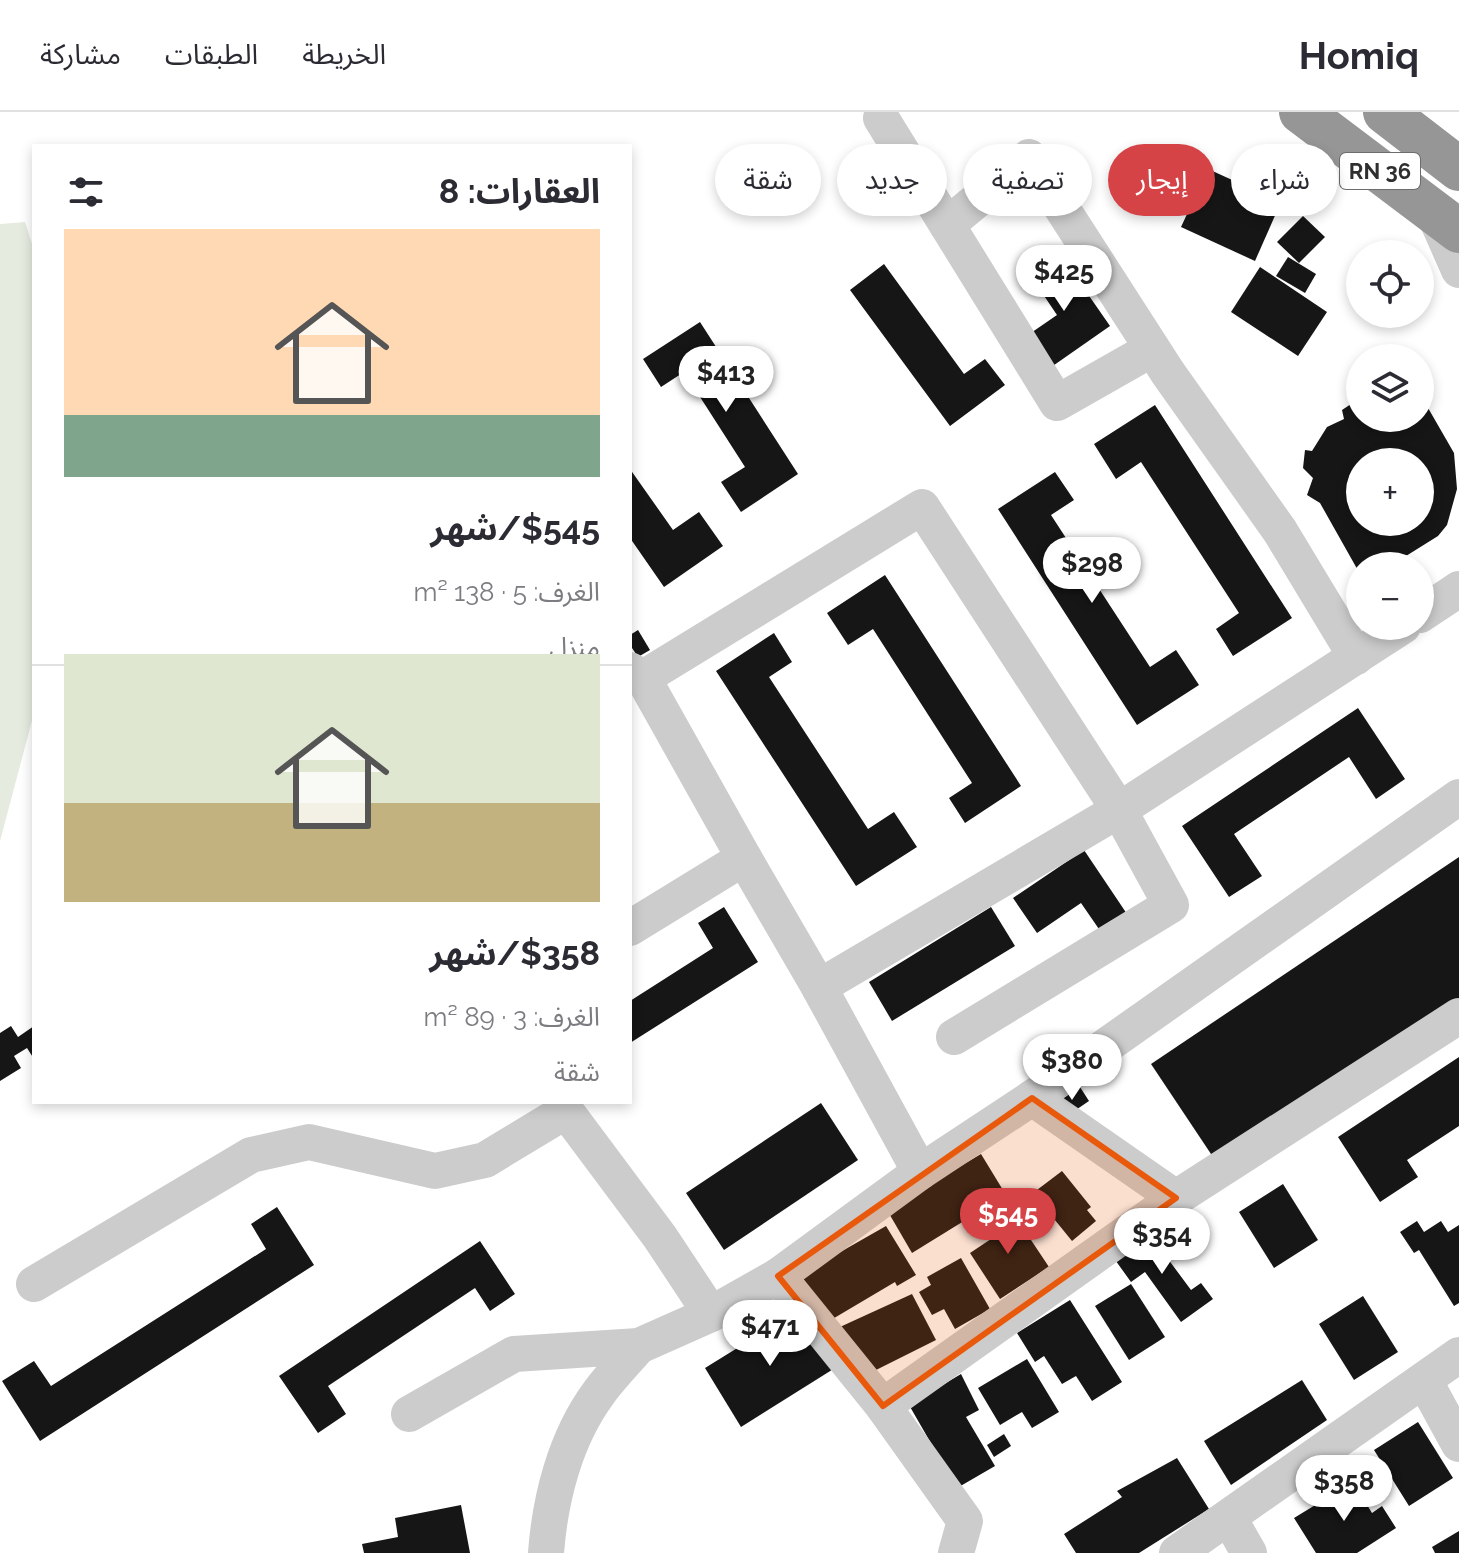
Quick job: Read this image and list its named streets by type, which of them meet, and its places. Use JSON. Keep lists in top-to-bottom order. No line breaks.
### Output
{"streets":{"highway":["RN 36"]},"page":{"header":"Homiq","nav":["الخريطة","الطبقات","مشاركة"],"chip":["شراء","إيجار","تصفية","جديد","شقة"],"heading":"العقارات: 8","map_buttons":["+","−"],"list":[{"name":"$545/شهر","note":"الغرف: 5 · 138 m² · منزل"},{"name":"$358/شهر","note":"الغرف: 3 · 89 m² · شقة"}],"price":["$425","$413","$298","$380","$545","$354","$471","$358"]}}
